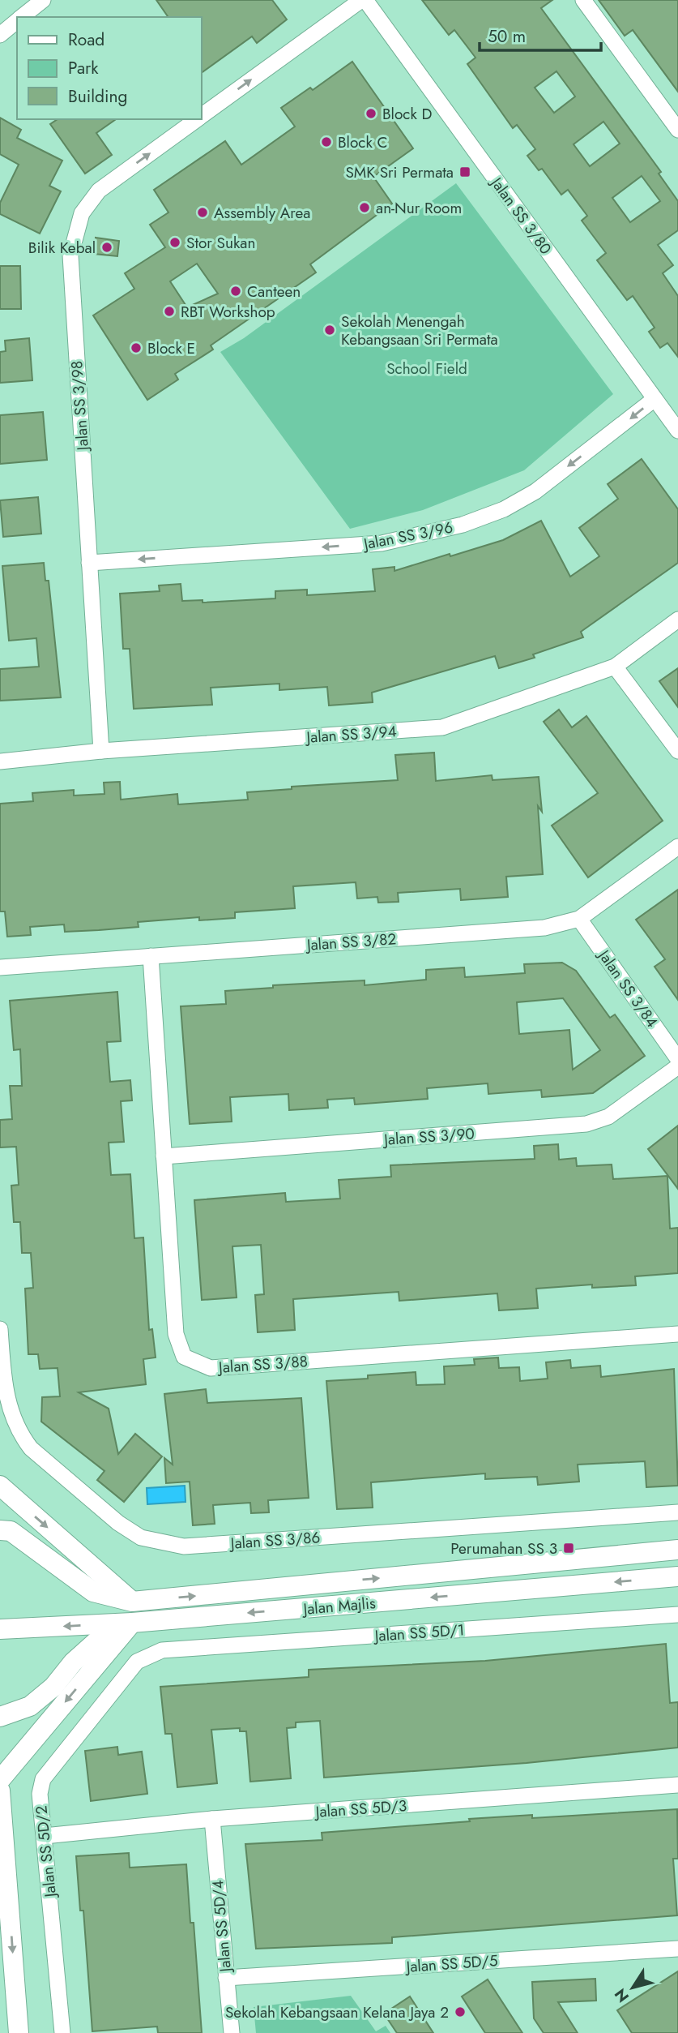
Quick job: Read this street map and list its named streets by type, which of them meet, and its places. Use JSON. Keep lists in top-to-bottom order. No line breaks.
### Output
{"streets":{"main road":["Jalan Majlis"],"street":["Jalan SS 3/80","Jalan SS 3/98","Jalan SS 3/96","Jalan SS 3/94","Jalan SS 3/82","Jalan SS 3/84","Jalan SS 3/90","Jalan SS 3/88","Jalan SS 3/86","Jalan SS 5D/1","Jalan SS 5D/3","Jalan SS 5D/2","Jalan SS 5D/4","Jalan SS 5D/5"]},"crossings":[["Jalan SS 3/80","Jalan SS 3/98"],["Jalan SS 3/80","Jalan SS 3/96"],["Jalan SS 3/98","Jalan SS 3/96"],["Jalan SS 3/98","Jalan SS 3/94"],["Jalan SS 3/82","Jalan SS 3/84"],["Jalan SS 3/82","Jalan SS 3/88"],["Jalan SS 3/90","Jalan SS 3/88"],["Jalan SS 5D/1","Jalan SS 5D/2"],["Jalan SS 5D/3","Jalan SS 5D/2"],["Jalan SS 5D/3","Jalan SS 5D/4"],["Jalan SS 5D/4","Jalan SS 5D/5"]],"one_way":["Jalan SS 3/98","Jalan SS 3/96"],"parks":["School Field"],"places":{"other":["Block D","Block C","an-Nur Room","Assembly Area","Stor Sukan","Bilik Kebal","Canteen","RBT Workshop","Sekolah Menengah Kebangsaan Sri Permata","Block E","Sekolah Kebangsaan Kelana Jaya 2"],"transit":["SMK Sri Permata","Perumahan SS 3"]},"legend":["Road","Park","Building"],"scale_bar":"50 m","north":"bottom left"}
